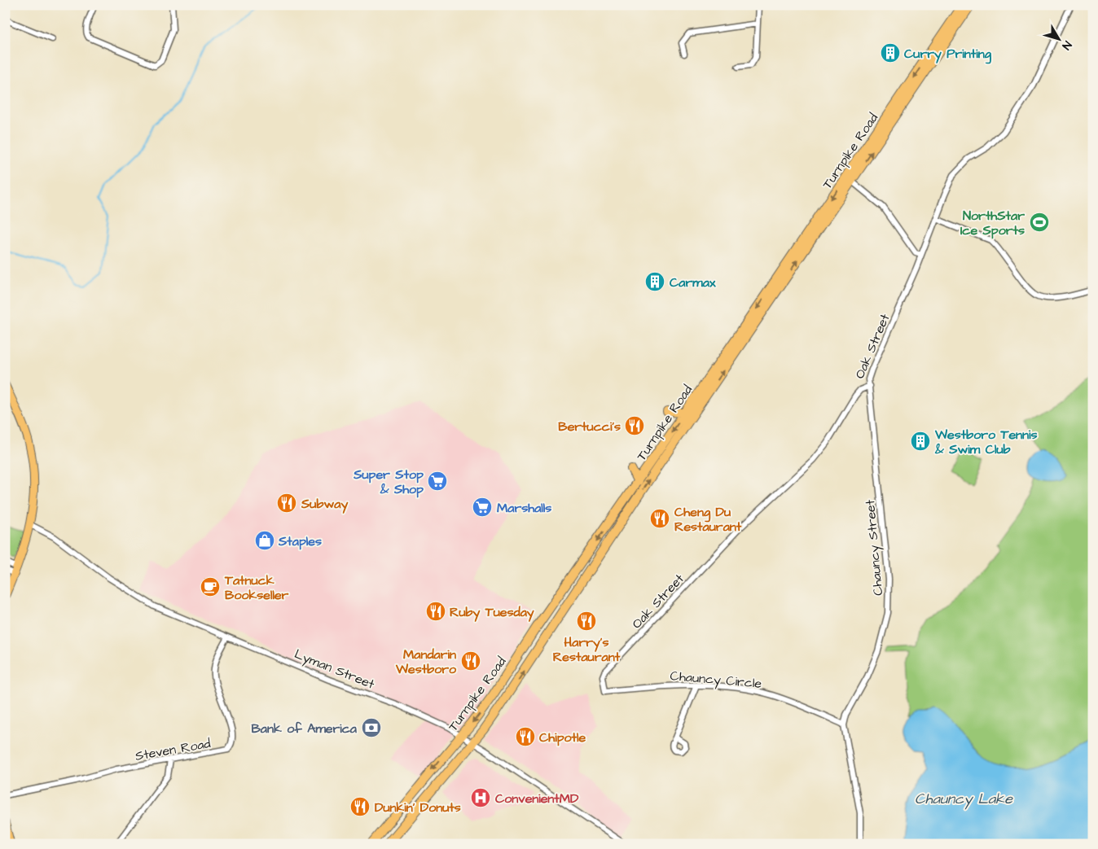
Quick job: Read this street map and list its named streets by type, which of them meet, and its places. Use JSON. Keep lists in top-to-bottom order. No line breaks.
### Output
{"streets":{"highway":["Turnpike Road"],"street":["Oak Street","Chauncy Street","Lyman Street","Chauncy Circle","Steven Road"]},"crossings":[["Turnpike Road","Lyman Street"],["Oak Street","Chauncy Street"],["Oak Street","Chauncy Circle"],["Chauncy Street","Chauncy Circle"],["Lyman Street","Steven Road"]],"water":["Chauncy Lake"],"places":{"building":["Curry Printing","Carmax","Westboro Tennis & Swim Club"],"sports":["NorthStar Ice Sports"],"restaurant":["Bertucci's","Subway","Cheng Du Restaurant","Ruby Tuesday","Harry's Restaurant","Mandarin Westboro","Chipotle","Dunkin' Donuts"],"supermarket":["Super Stop & Shop","Marshalls"],"shop":["Staples"],"cafe":["Tatnuck Bookseller"],"bank":["Bank of America"],"hospital":["ConvenientMD"]},"north":"bottom right"}
